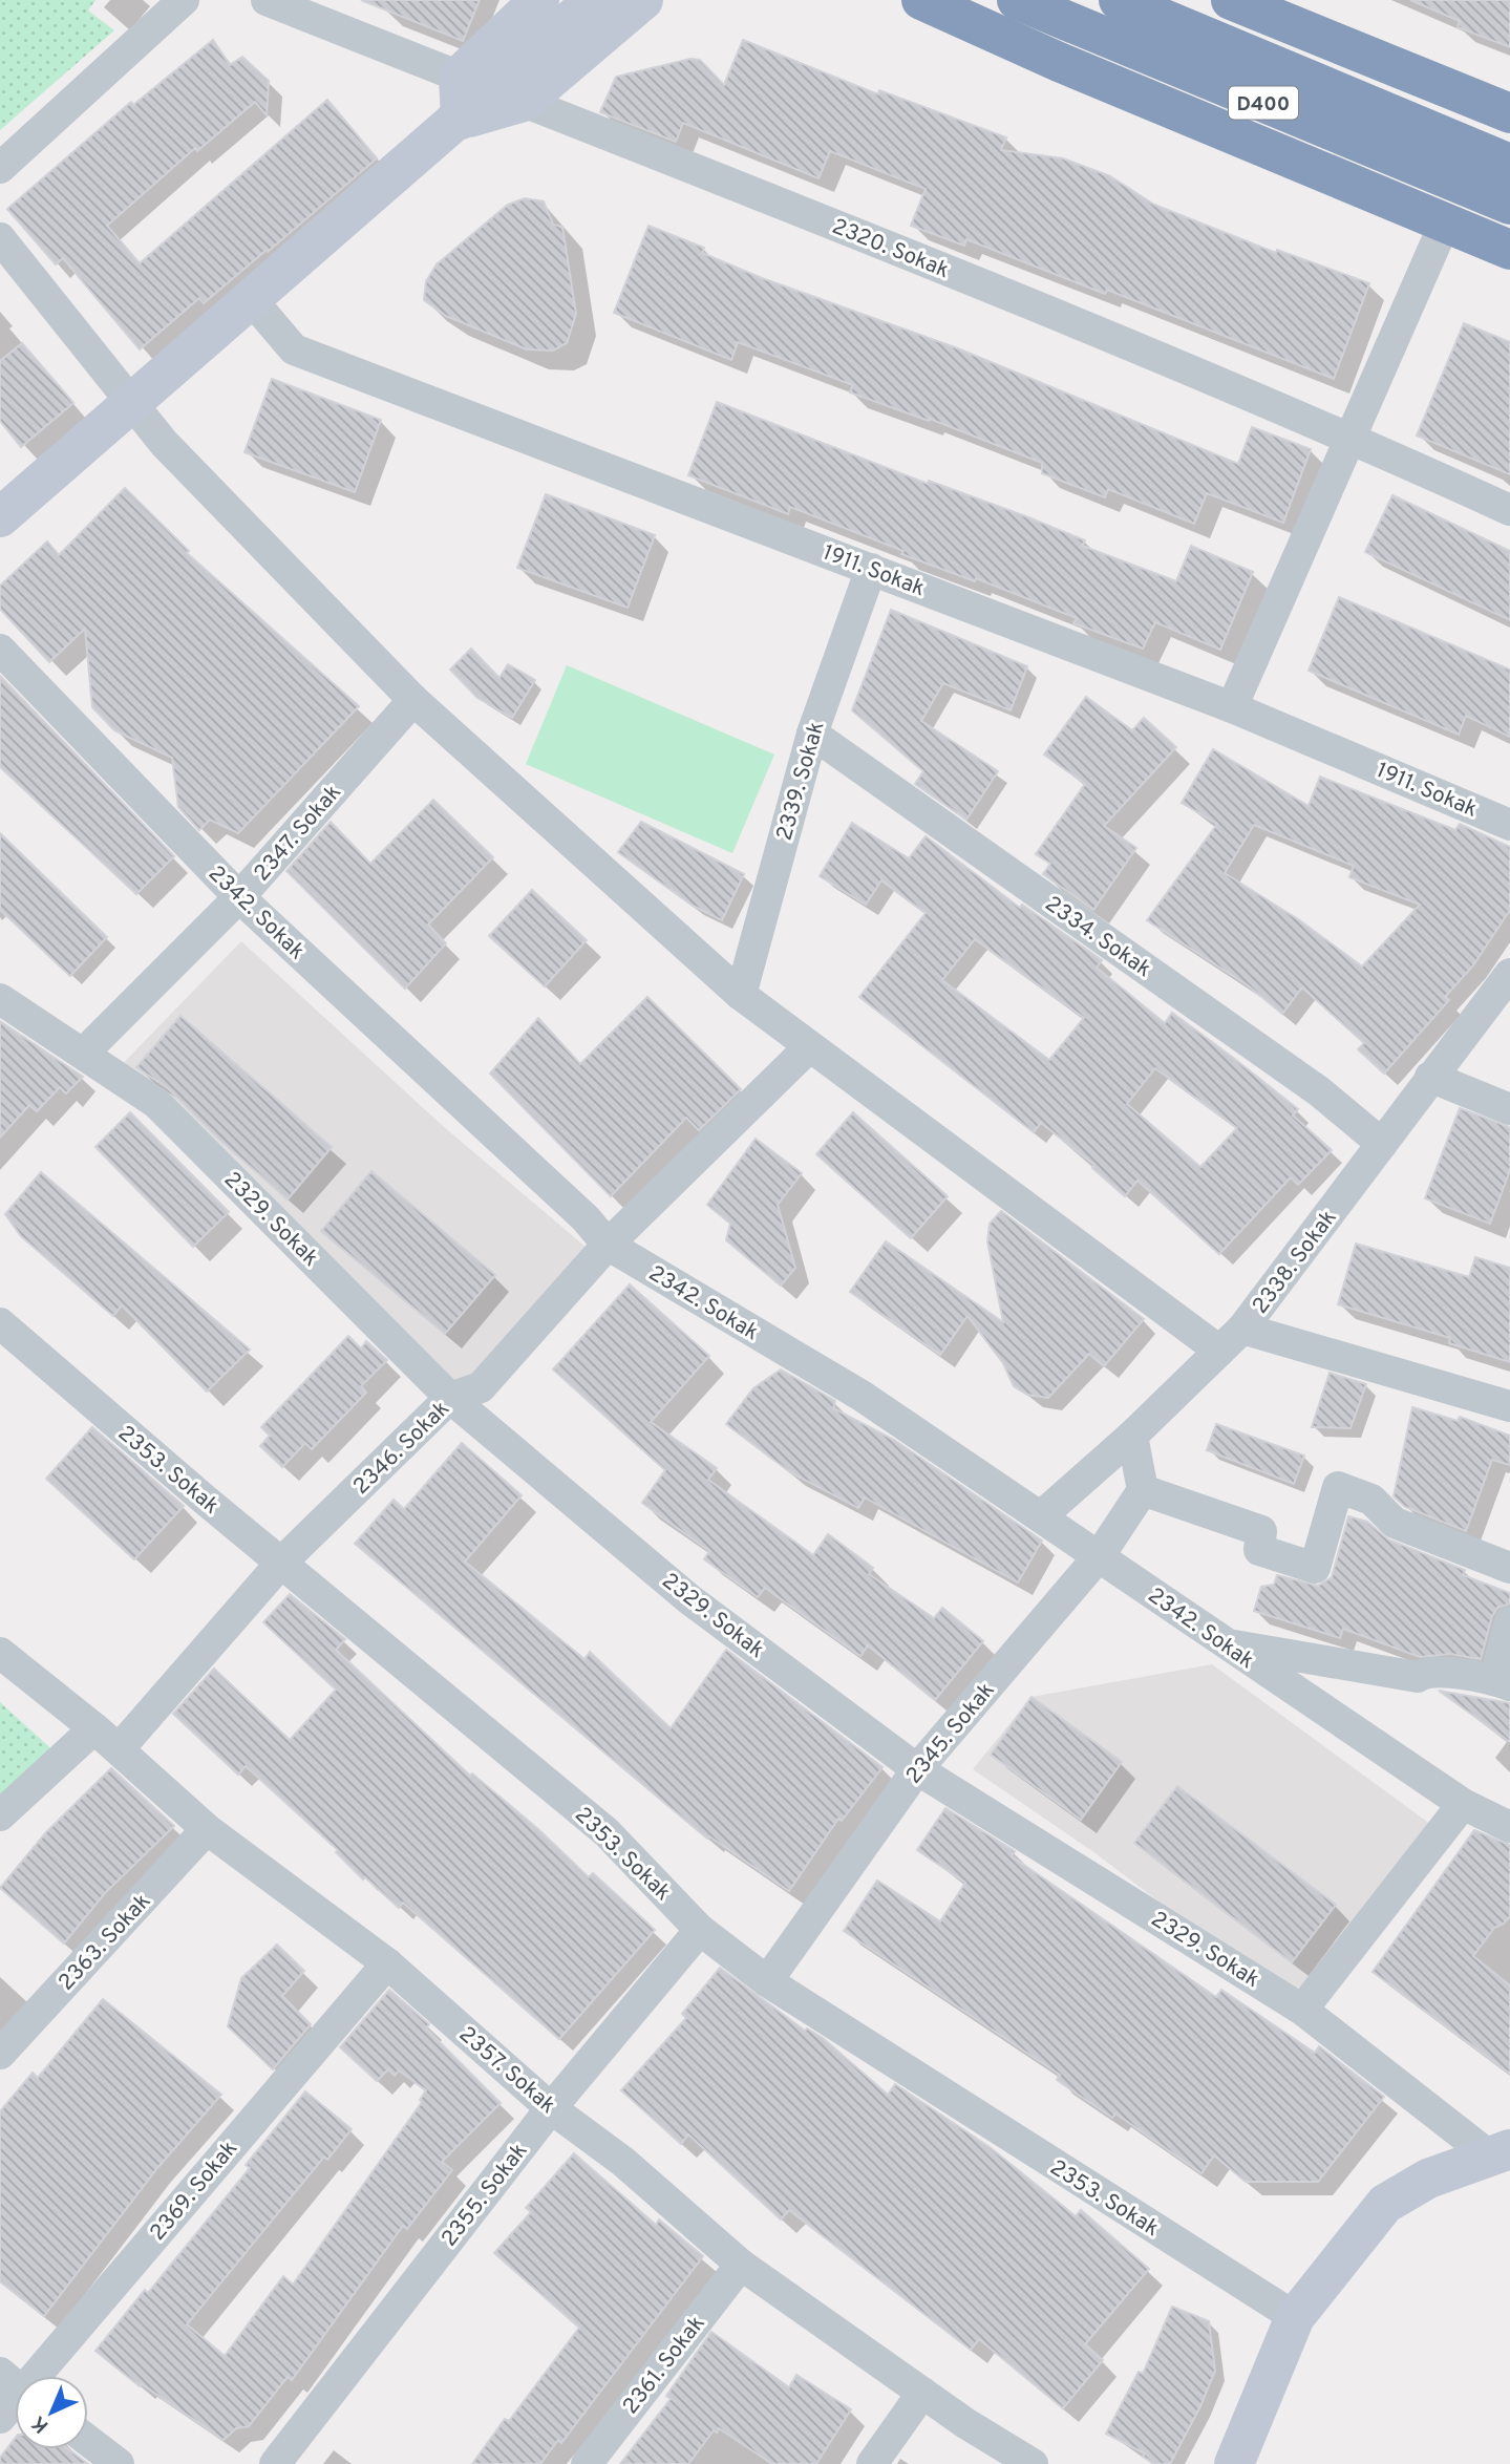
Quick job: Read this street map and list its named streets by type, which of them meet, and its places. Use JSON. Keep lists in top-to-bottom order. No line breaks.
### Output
{"streets":{"highway":["D400"],"street":["2320. Sokak","1911. Sokak","2339. Sokak","2347. Sokak","2342. Sokak","2334. Sokak","2329. Sokak","2338. Sokak","2346. Sokak","2353. Sokak","2345. Sokak","2363. Sokak","2357. Sokak","2369. Sokak","2355. Sokak","2361. Sokak"]},"crossings":[["1911. Sokak","2339. Sokak"],["2339. Sokak","2334. Sokak"],["2347. Sokak","2342. Sokak"],["2347. Sokak","2329. Sokak"],["2342. Sokak","2338. Sokak"],["2342. Sokak","2346. Sokak"],["2342. Sokak","2345. Sokak"],["2334. Sokak","2338. Sokak"],["2329. Sokak","2346. Sokak"],["2329. Sokak","2345. Sokak"],["2346. Sokak","2353. Sokak"],["2346. Sokak","2357. Sokak"],["2353. Sokak","2345. Sokak"],["2353. Sokak","2355. Sokak"],["2363. Sokak","2357. Sokak"],["2357. Sokak","2369. Sokak"],["2357. Sokak","2355. Sokak"],["2357. Sokak","2361. Sokak"]],"north":"bottom left"}
